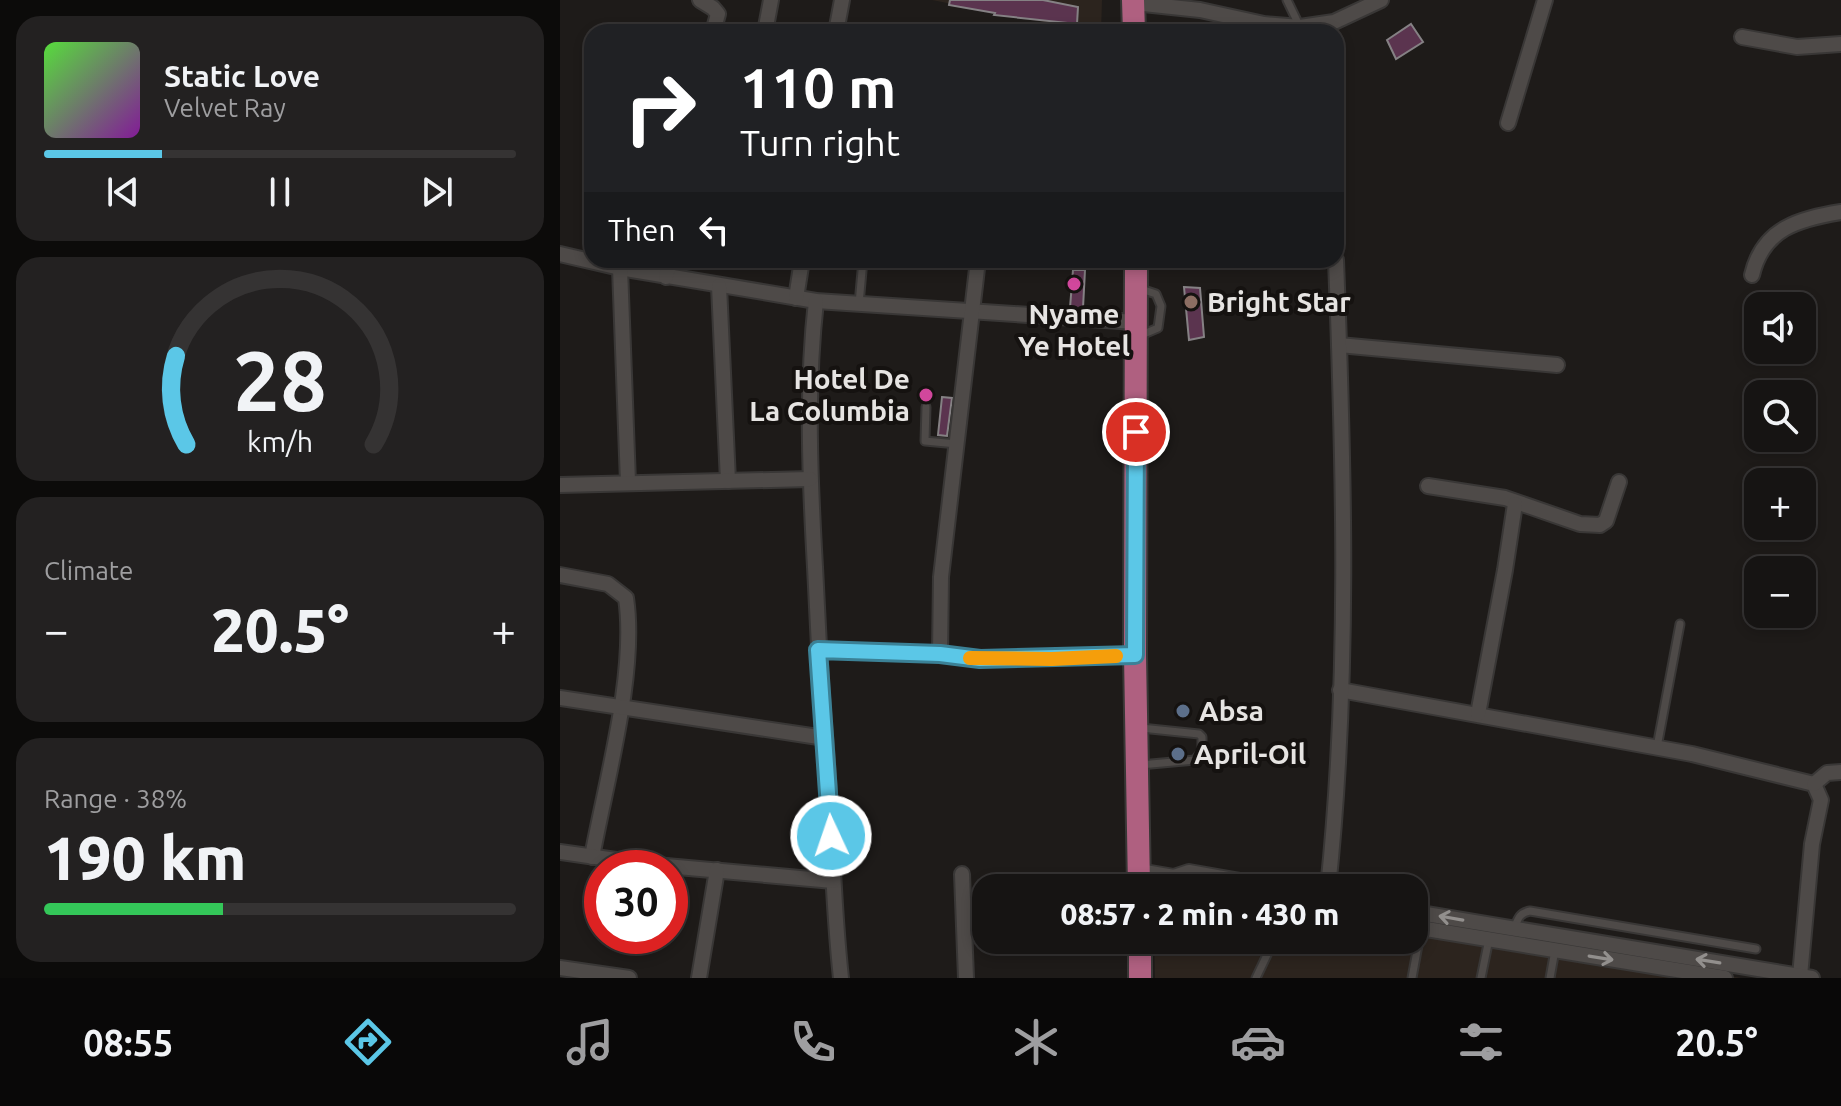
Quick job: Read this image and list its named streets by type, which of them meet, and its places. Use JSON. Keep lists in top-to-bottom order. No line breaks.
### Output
{"places":["Nyame Ye Hotel","Bright Star","Hotel De La Columbia","Absa","April-Oil"],"page":{"turn":["110 m","Turn right"],"song":["Static Love","Velvet Ray"],"then":"Then","map_buttons":["+","−"],"tile":["Climate",["Range · 38%","190 km"]],"heat":["−","20.5°","+"],"limit":"30","trip":"08:57 · 2 min · 430 m","tabs":["08:55","20.5°"],"gauge":["28","km/h"]}}
